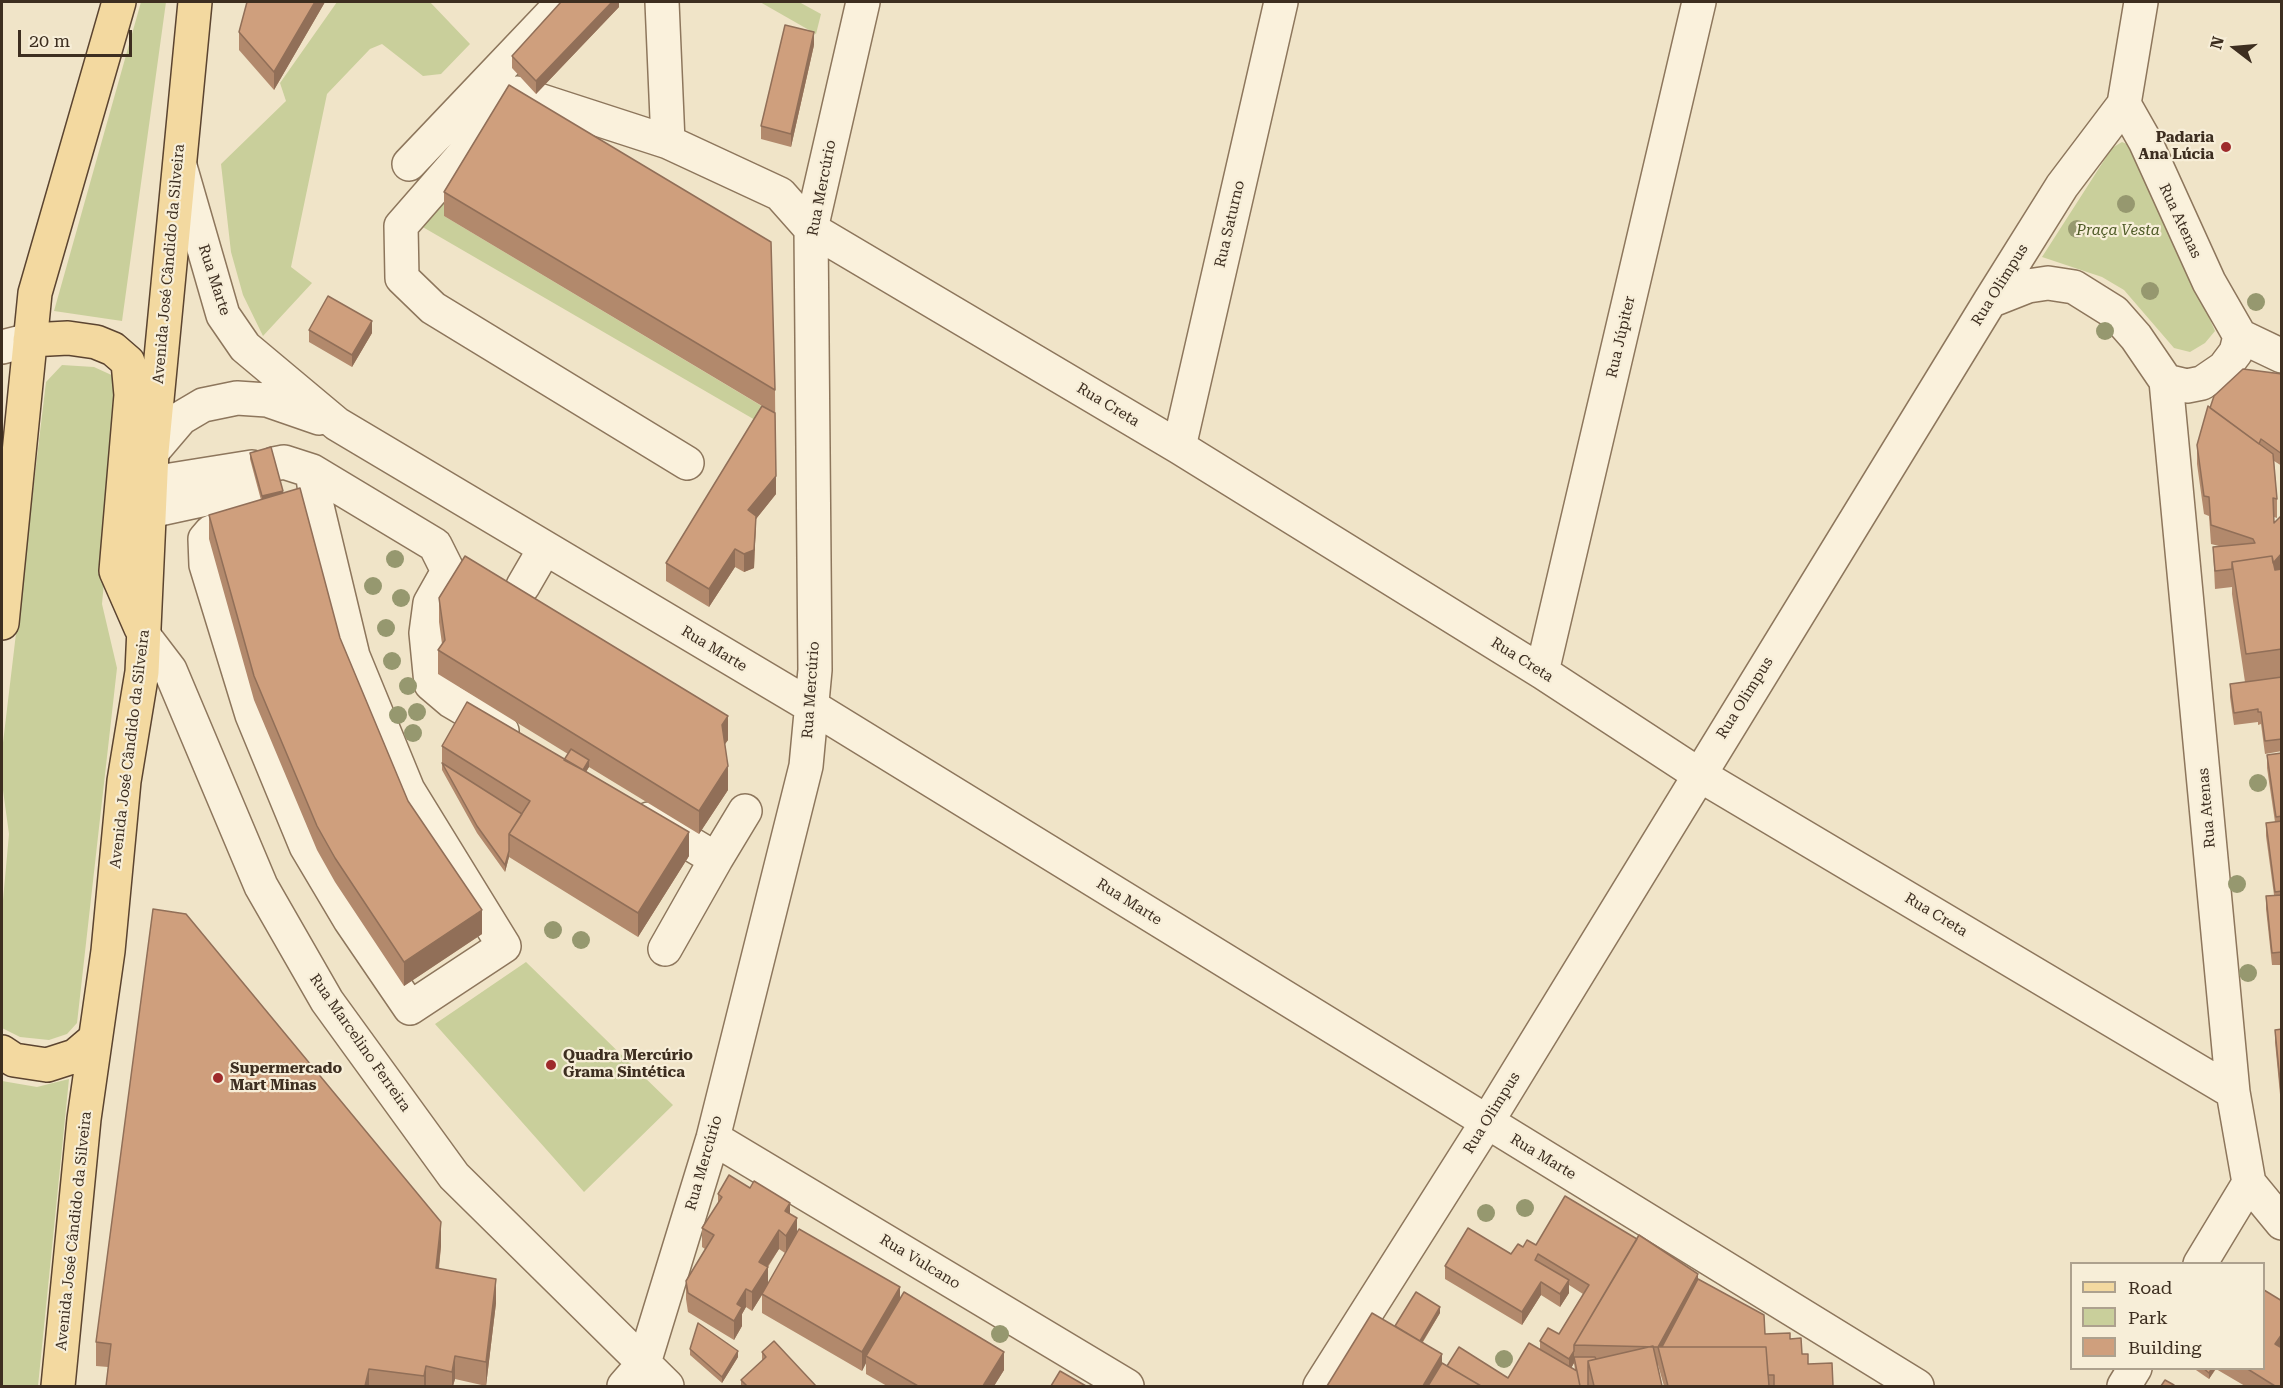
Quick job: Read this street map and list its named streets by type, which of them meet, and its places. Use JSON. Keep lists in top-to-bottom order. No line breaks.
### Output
{"streets":{"main road":["Avenida José Cândido da Silveira"],"street":["Rua Mercúrio","Rua Atenas","Rua Saturno","Rua Marte","Rua Olimpus","Rua Júpiter","Rua Creta","Rua Marcelino Ferreira","Rua Vulcano"]},"crossings":[["Rua Mercúrio","Rua Marte"],["Rua Mercúrio","Rua Creta"],["Rua Mercúrio","Rua Marcelino Ferreira"],["Rua Mercúrio","Rua Vulcano"],["Rua Atenas","Rua Olimpus"],["Rua Atenas","Rua Creta"],["Rua Saturno","Rua Creta"],["Avenida José Cândido da Silveira","Rua Marte"],["Avenida José Cândido da Silveira","Rua Marcelino Ferreira"],["Rua Marte","Rua Olimpus"],["Rua Olimpus","Rua Creta"],["Rua Júpiter","Rua Creta"]],"parks":["Praça Vesta"],"places":["Padaria Ana Lúcia","Quadra Mercúrio Grama Sintética","Supermercado Mart Minas"],"legend":["Road","Park","Building"],"scale_bar":"20 m","north":"left"}
